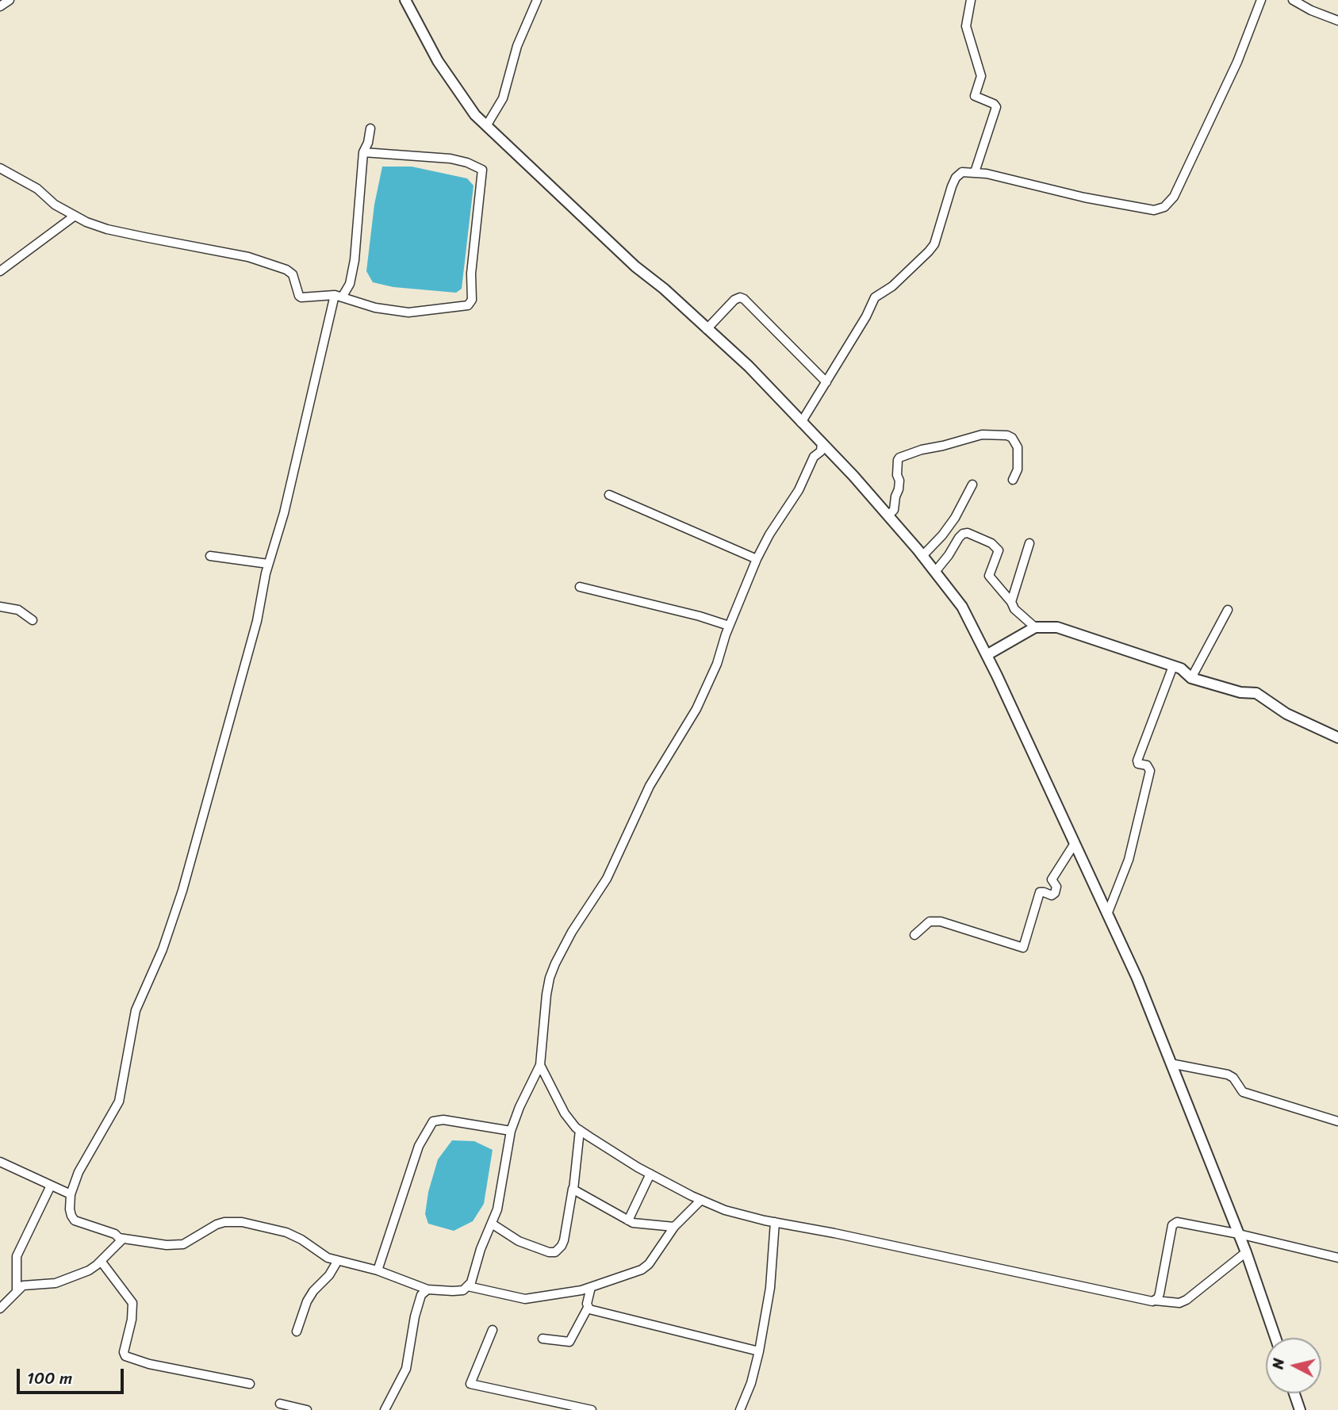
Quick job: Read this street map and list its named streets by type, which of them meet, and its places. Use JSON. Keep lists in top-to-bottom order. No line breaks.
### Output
{"scale_bar":"100 m","north":"left"}
